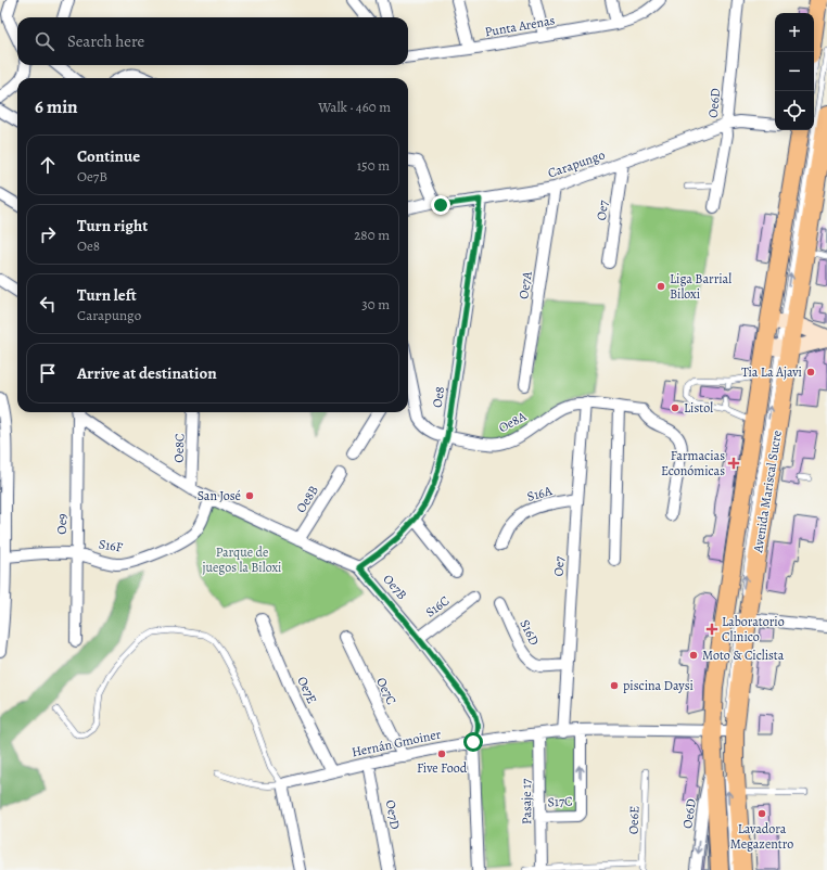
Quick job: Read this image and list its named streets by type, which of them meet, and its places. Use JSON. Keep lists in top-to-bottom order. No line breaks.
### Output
{"streets":{"main road":["Avenida Mariscal Sucre"],"street":["Punta Arenas","Oe6D","Carapungo","Oe7","Oe7A","Oe8","Oe8A","Oe8C","S16A","Oe8B","Oe9","S16F","Oe7B","S16C","S16D","Oe7E","Oe7C","Hernán Gmoiner","Pasaje 17","S17C","Oe7D"],"lane":["Oe6E"]},"crossings":[["Oe6D","Carapungo"],["Oe6D","Avenida Mariscal Sucre"],["Carapungo","Oe7"],["Carapungo","Oe7A"],["Carapungo","Oe8"],["Oe7","Oe8A"],["Oe7","S16A"],["Oe7","S16D"],["Oe7","Hernán Gmoiner"],["Oe8","Oe8A"],["Oe8","Oe7B"],["Oe8C","Oe7B"],["Avenida Mariscal Sucre","Hernán Gmoiner"],["Oe8B","Oe7B"],["Oe9","S16F"],["Oe9","Oe7B"],["S16F","Oe7B"],["Oe7B","S16C"],["Oe7B","Hernán Gmoiner"],["Oe7E","Hernán Gmoiner"],["Oe7C","Hernán Gmoiner"],["Hernán Gmoiner","Pasaje 17"],["Hernán Gmoiner","S17C"],["Hernán Gmoiner","Oe7D"],["Pasaje 17","S17C"]],"parks":["Parque de juegos la Biloxi"],"places":{"other":["Liga Barrial Biloxi","Tia La Ajavi","Listol","San José","Moto & Ciclista","piscina Daysi","Five Food","Lavadora Megazentro"],"health":["Farmacias Económicas","Laboratorio Clinico"]},"page":{"map_buttons":["+","−"],"search":"Search here","heading":["6 min","Walk · 460 m"],"list":[["Continue","Oe7B","150 m"],["Turn right","Oe8","280 m"],["Turn left","Carapungo","30 m"],"Arrive at destination"]}}
